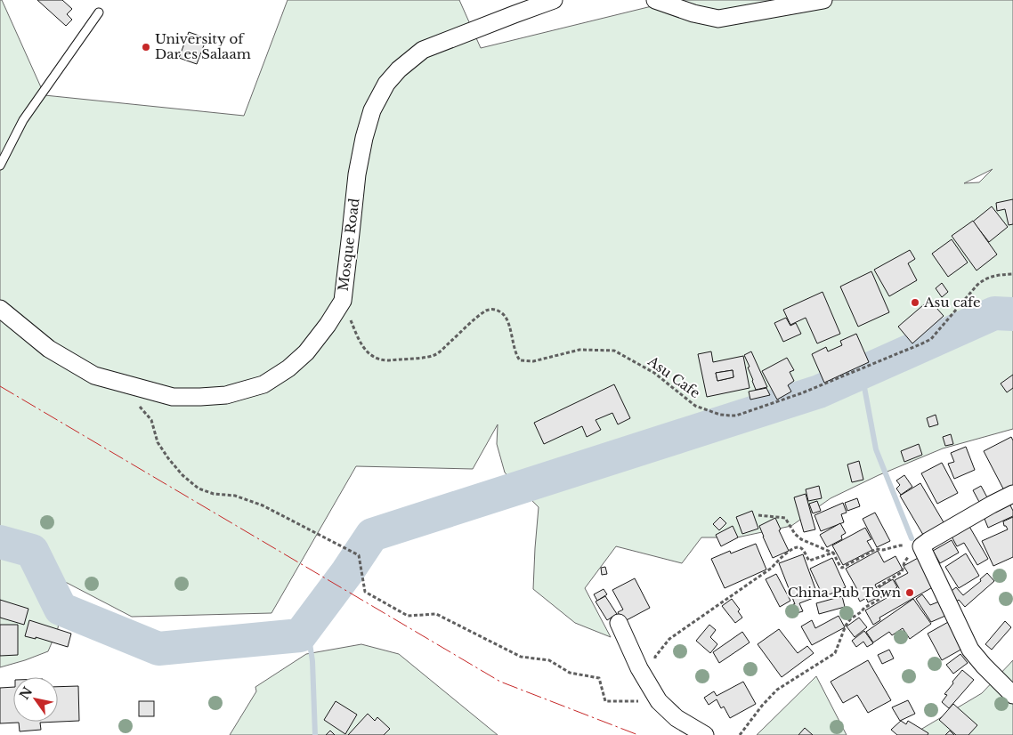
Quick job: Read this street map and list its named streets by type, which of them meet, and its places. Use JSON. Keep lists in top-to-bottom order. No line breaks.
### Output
{"streets":{"street":["Mosque Road"],"path":["Asu Cafe"]},"crossings":[["Mosque Road","Asu Cafe"]],"places":["University of Dar es Salaam","Asu cafe","China Pub Town"],"north":"top left"}
